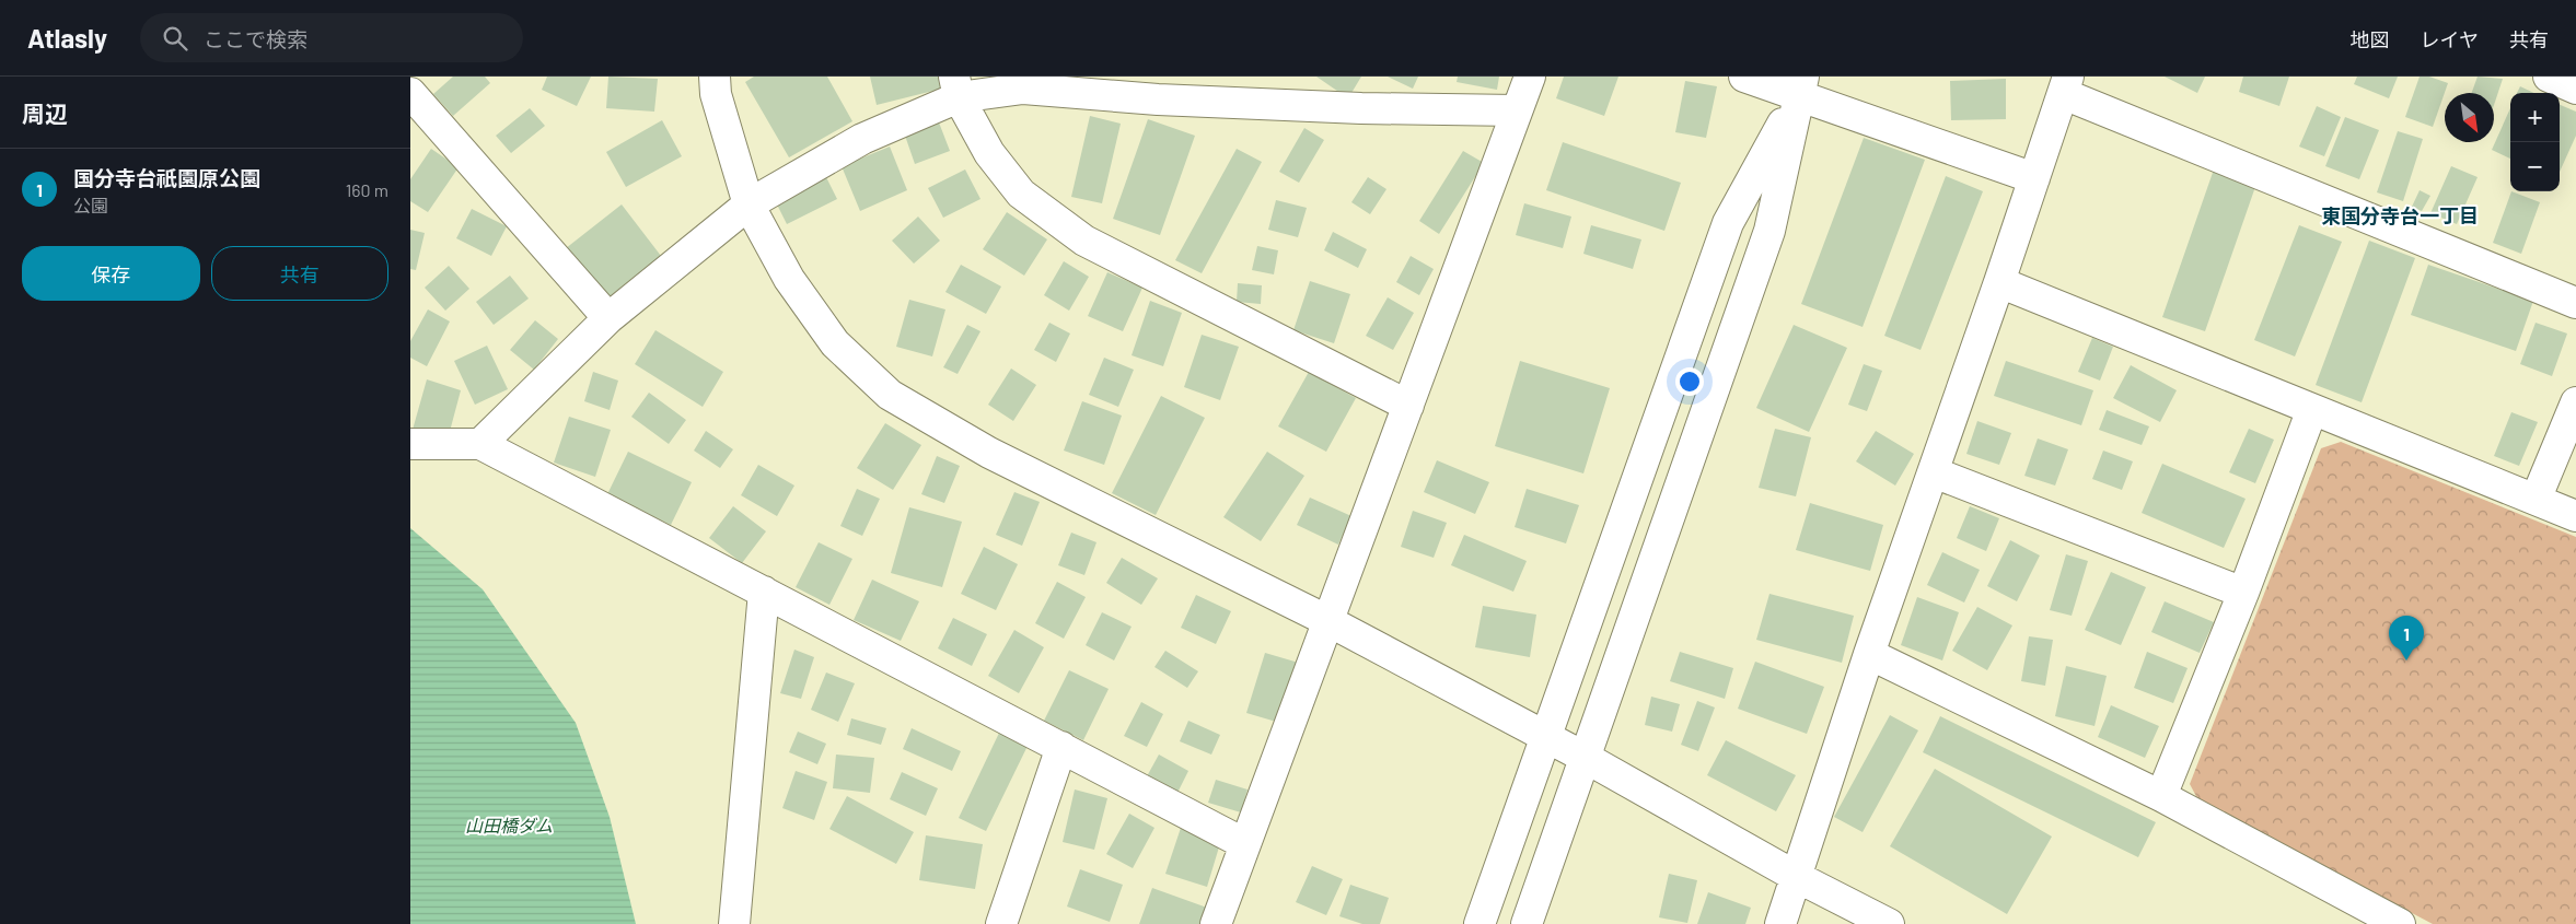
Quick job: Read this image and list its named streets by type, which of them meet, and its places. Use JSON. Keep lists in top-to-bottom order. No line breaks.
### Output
{"districts":["東国分寺台一丁目"],"water":["山田橋ダム"],"north":"bottom right","page":{"header":"Atlasly","search":"ここで検索","nav":["地図","レイヤ","共有"],"heading":"周辺","map_buttons":["+","−"],"list":[{"mark":"1","name":"国分寺台祇園原公園","note":"公園","value":"160 m"}],"buttons":["保存","共有"],"pins":"1"}}
